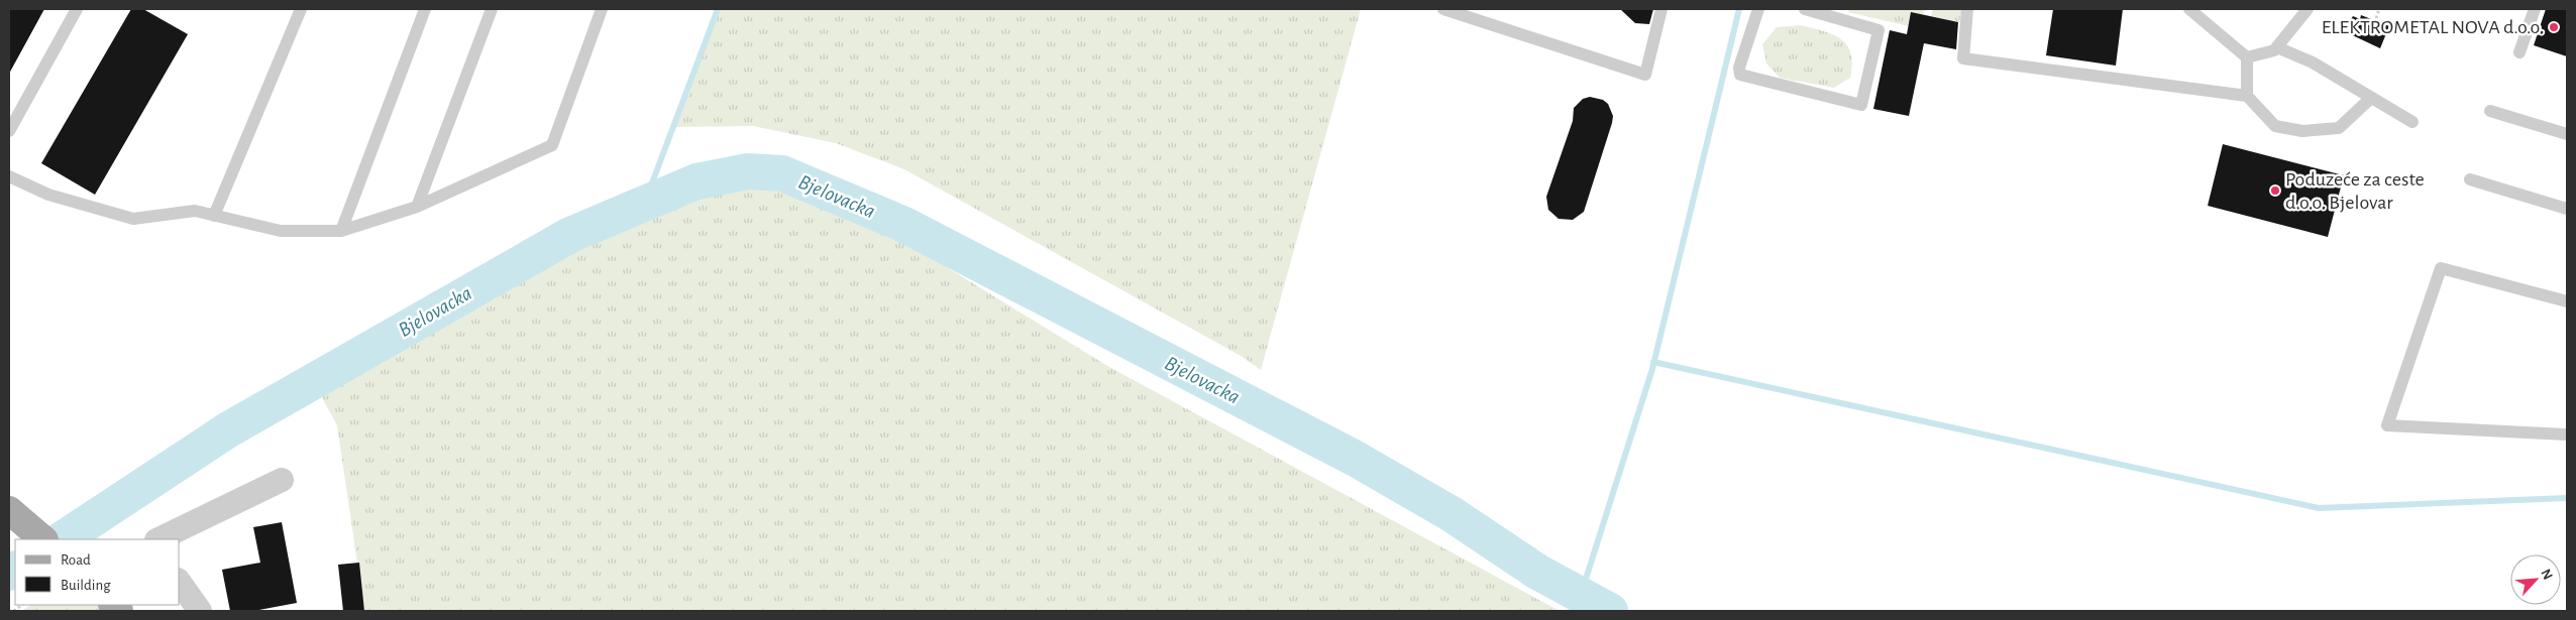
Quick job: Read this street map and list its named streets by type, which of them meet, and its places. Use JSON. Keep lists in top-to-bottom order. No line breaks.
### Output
{"water":["Bjelovacka"],"places":["ELEKTROMETAL NOVA d.o.o.","Poduzeće za ceste d.o.o. Bjelovar"],"legend":["Road","Building"],"north":"top right"}
